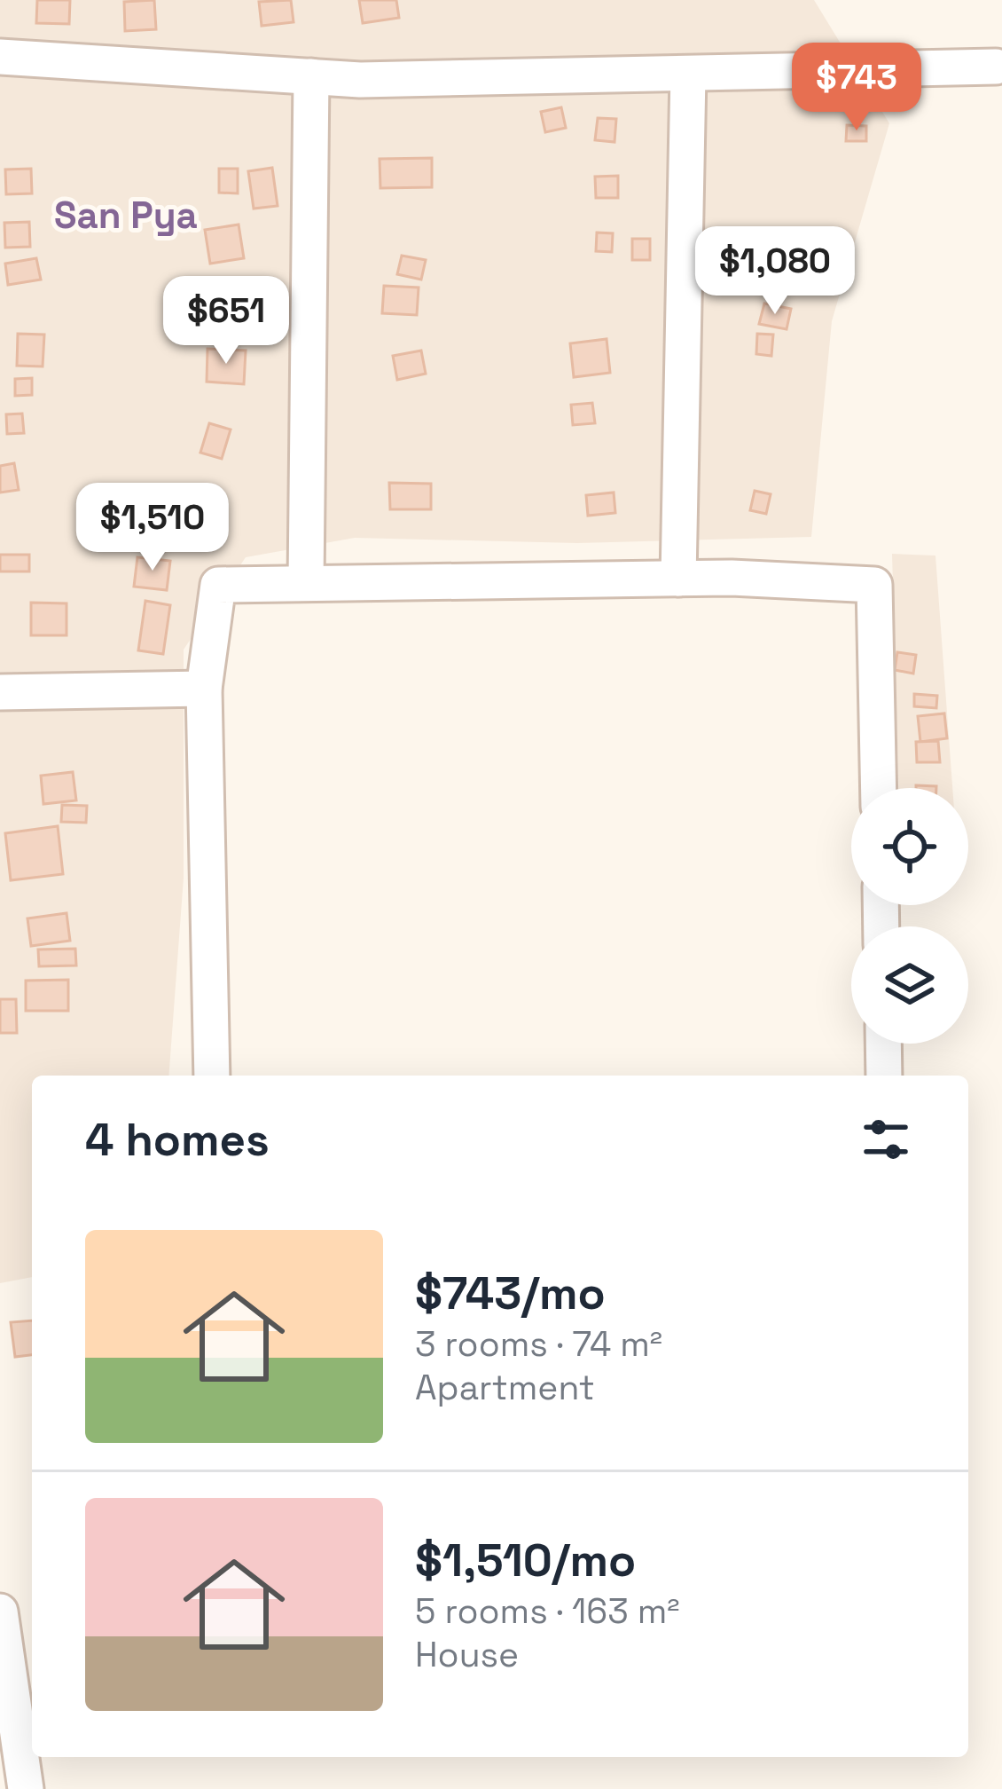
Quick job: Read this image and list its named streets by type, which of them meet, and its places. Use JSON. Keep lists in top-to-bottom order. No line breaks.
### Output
{"districts":["San Pya"],"page":{"price":["$743","$1,080","$651","$1,510"],"heading":"4 homes","list":[{"name":"$743/mo","note":"3 rooms · 74 m² · Apartment"},{"name":"$1,510/mo","note":"5 rooms · 163 m² · House"}]}}
